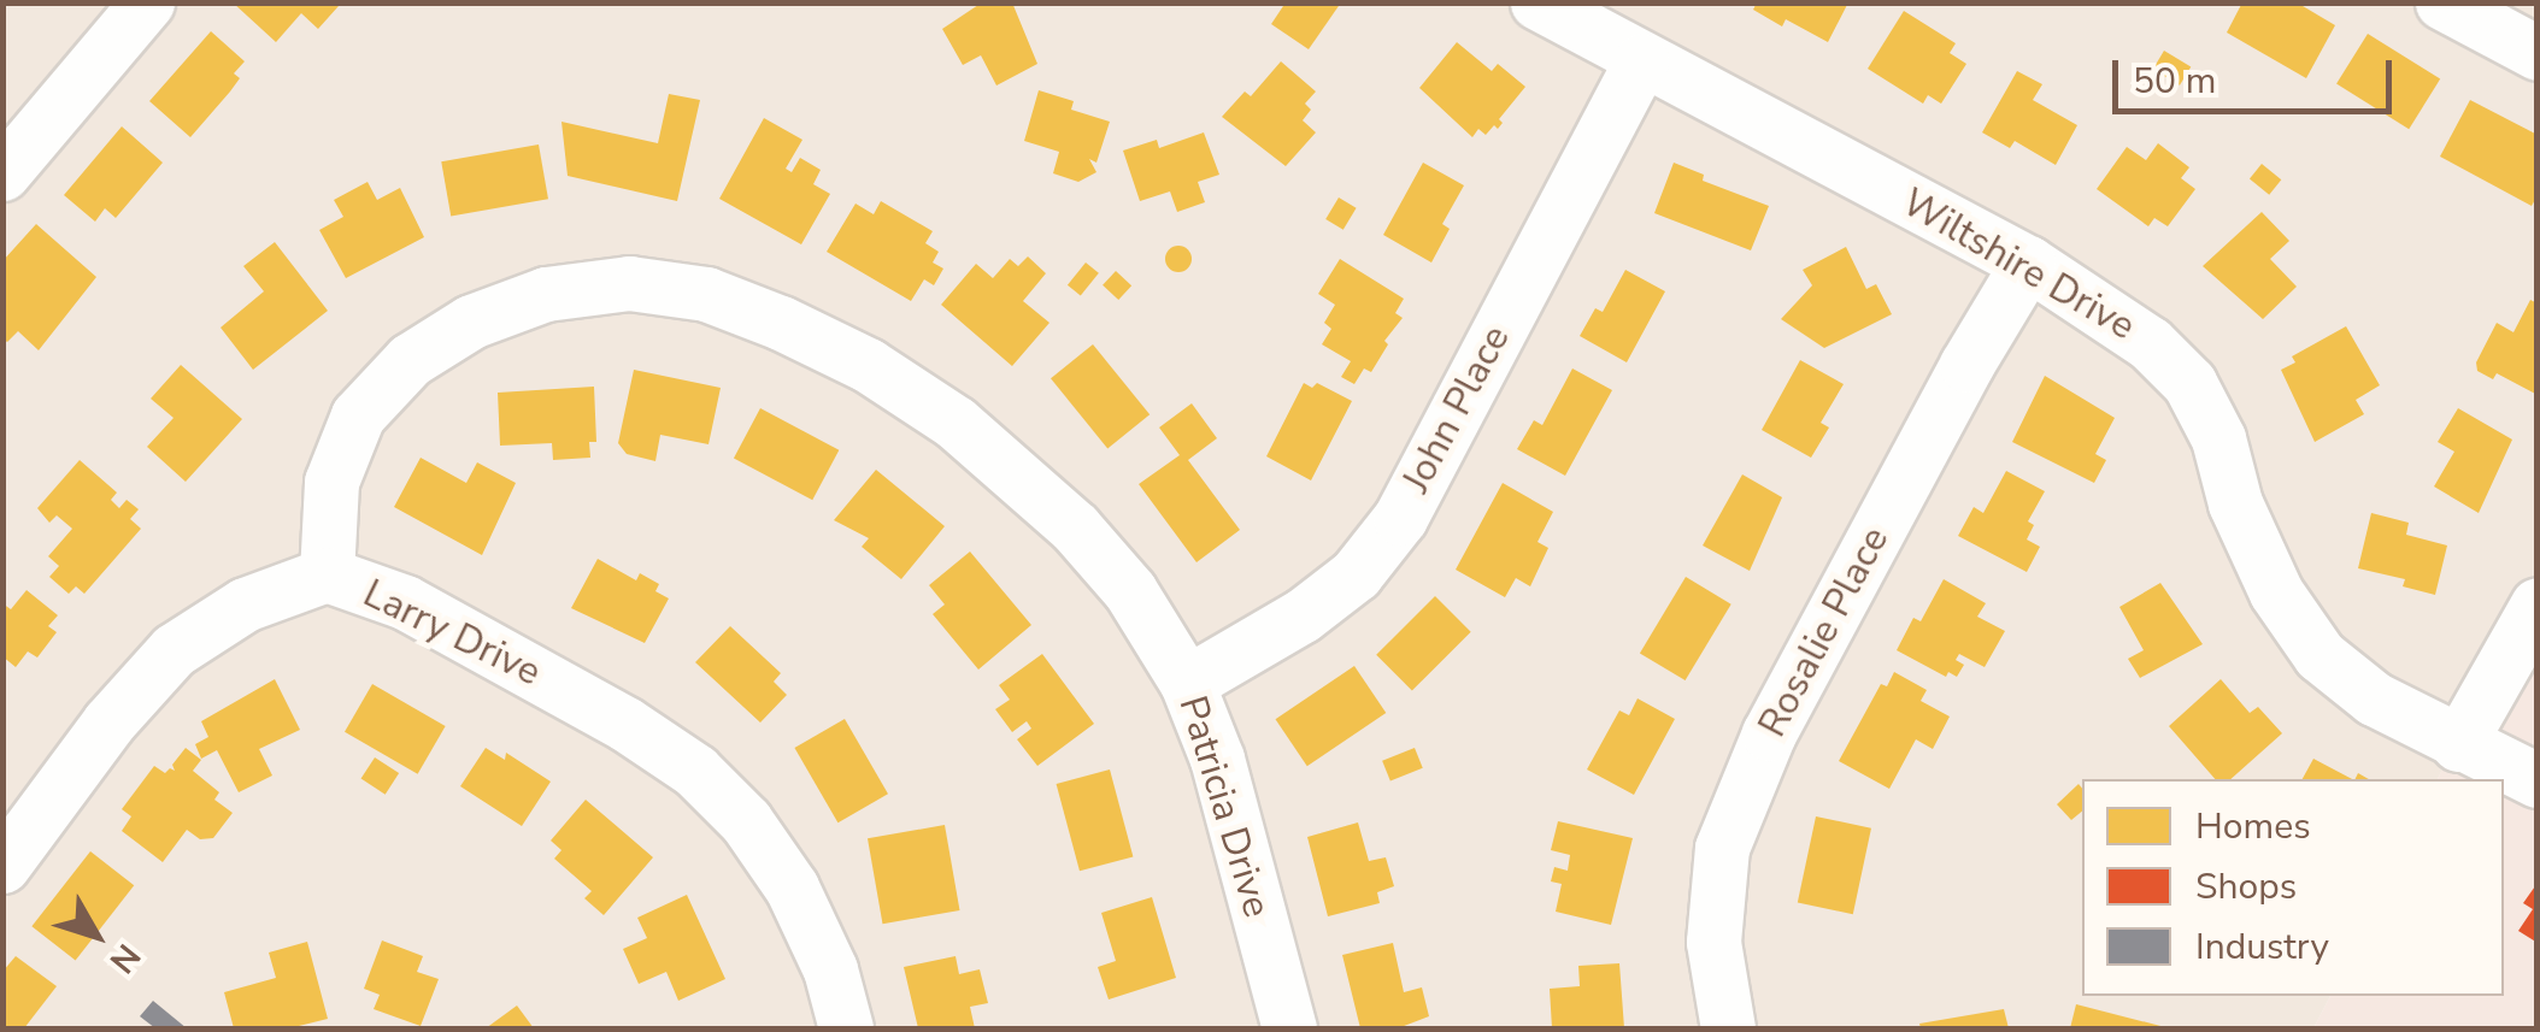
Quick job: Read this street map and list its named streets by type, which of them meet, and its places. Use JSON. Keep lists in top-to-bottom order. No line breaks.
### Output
{"streets":{"street":["Wiltshire Drive","John Place","Rosalie Place","Larry Drive","Patricia Drive"]},"crossings":[["Wiltshire Drive","John Place"],["Wiltshire Drive","Rosalie Place"],["John Place","Patricia Drive"],["Larry Drive","Patricia Drive"]],"legend":["Homes","Shops","Industry"],"scale_bar":"50 m","north":"bottom right"}
